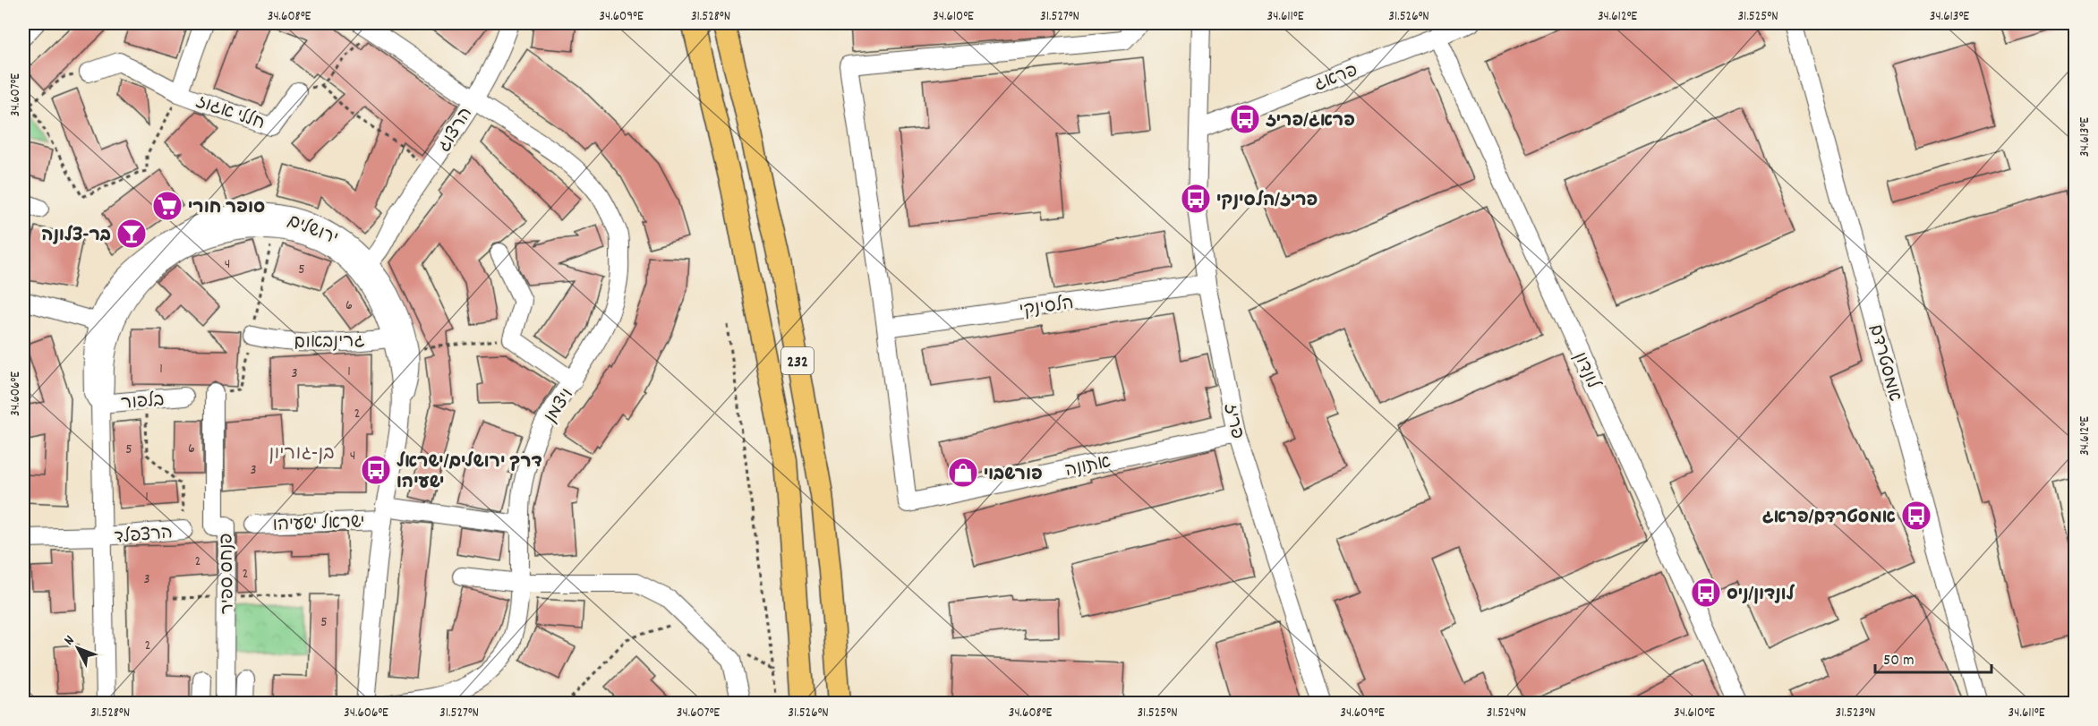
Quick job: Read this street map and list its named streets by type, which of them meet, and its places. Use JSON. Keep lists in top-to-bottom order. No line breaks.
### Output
{"streets":{"main road":["232"],"street":["פראג","חללי אגוז","הרצוג","ירושלים","הלסינקי","גרינבאום","אמסטרדם","לונדון","בלפור","ויצמן","פריז","אתונה","ישראל ישעיהו","הרצפלד","פנחס ספיר"]},"crossings":[["פראג","לונדון"],["פראג","פריז"],["הרצוג","ירושלים"],["הרצוג","ויצמן"],["ירושלים","גרינבאום"],["ירושלים","בלפור"],["ירושלים","ישראל ישעיהו"],["ירושלים","הרצפלד"],["הלסינקי","פריז"],["הלסינקי","אתונה"],["ויצמן","ישראל ישעיהו"],["פריז","אתונה"]],"districts":["בן-גוריון"],"places":{"bus stop":["פראג/פריז","פריז/הלסינקי","דרך ירושלים/ישראל ישעיהו","אמסטרדם/פראג","לונדון/ניס"],"supermarket":["סופר חורי"],"bar":["בר-צלונה"],"shop":["פורשבוי"]},"house_numbers":["4","5","6","1","1","3","2","6","5","4","3","1","2","2","3","5","2"],"scale_bar":"50 m","north":"top left","coordinates":["34.608°E","34.609°E","31.528°N","34.610°E","31.527°N","34.611°E","31.526°N","34.612°E","31.525°N","34.613°E","34.607°E","34.606°E","31.524°N","31.523°N"]}
